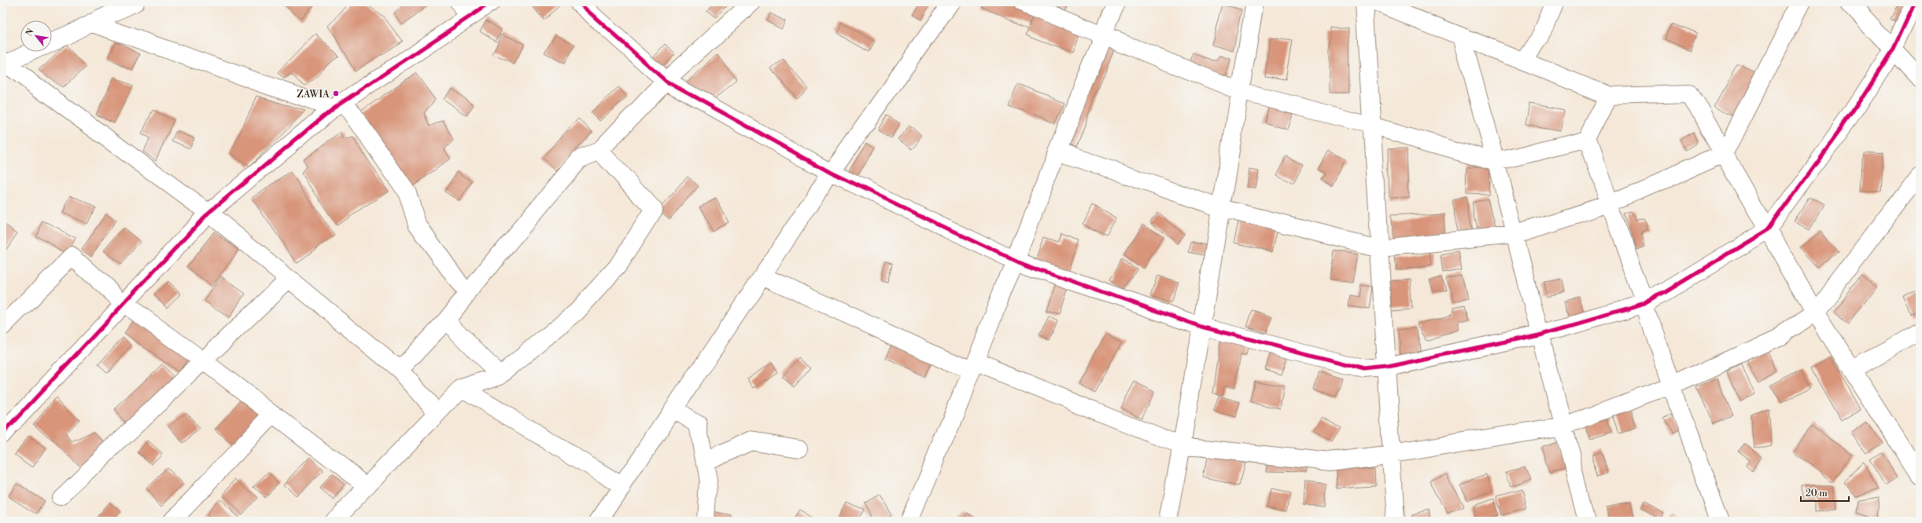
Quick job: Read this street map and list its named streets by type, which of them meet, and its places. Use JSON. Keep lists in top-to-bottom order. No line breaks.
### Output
{"places":["ZAWIA"],"scale_bar":"20 m","north":"top left"}
